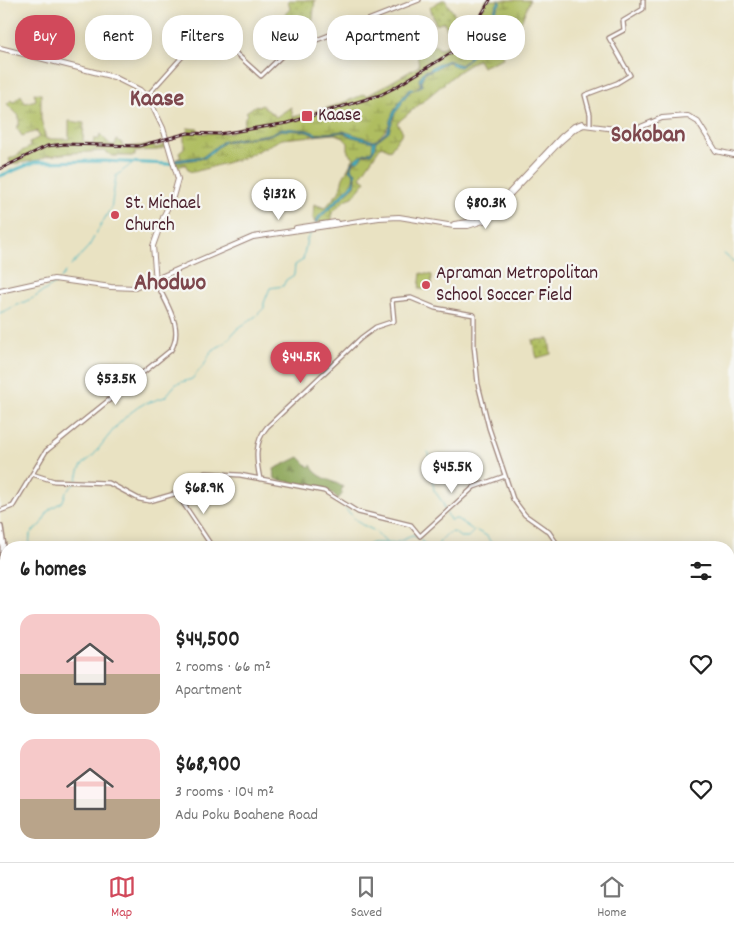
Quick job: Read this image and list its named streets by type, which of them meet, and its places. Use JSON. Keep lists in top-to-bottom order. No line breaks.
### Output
{"districts":["Kaase","Sokoban","Ahodwo"],"places":{"transit":["Kaase"],"other":["St. Michael Church","Apraman Metropolitan School Soccer Field"]},"page":{"chip":["Buy","Rent","Filters","New","Apartment","House"],"price":["$132K","$80.3K","$44.5K","$53.5K","$45.5K","$68.9K"],"heading":"6 homes","list":[{"name":"$44,500","note":"2 rooms · 66 m² · Apartment"},{"name":"$68,900","note":"3 rooms · 104 m² · Adu Poku Boahene Road"}],"tabs":["Map","Saved","Home"]}}
